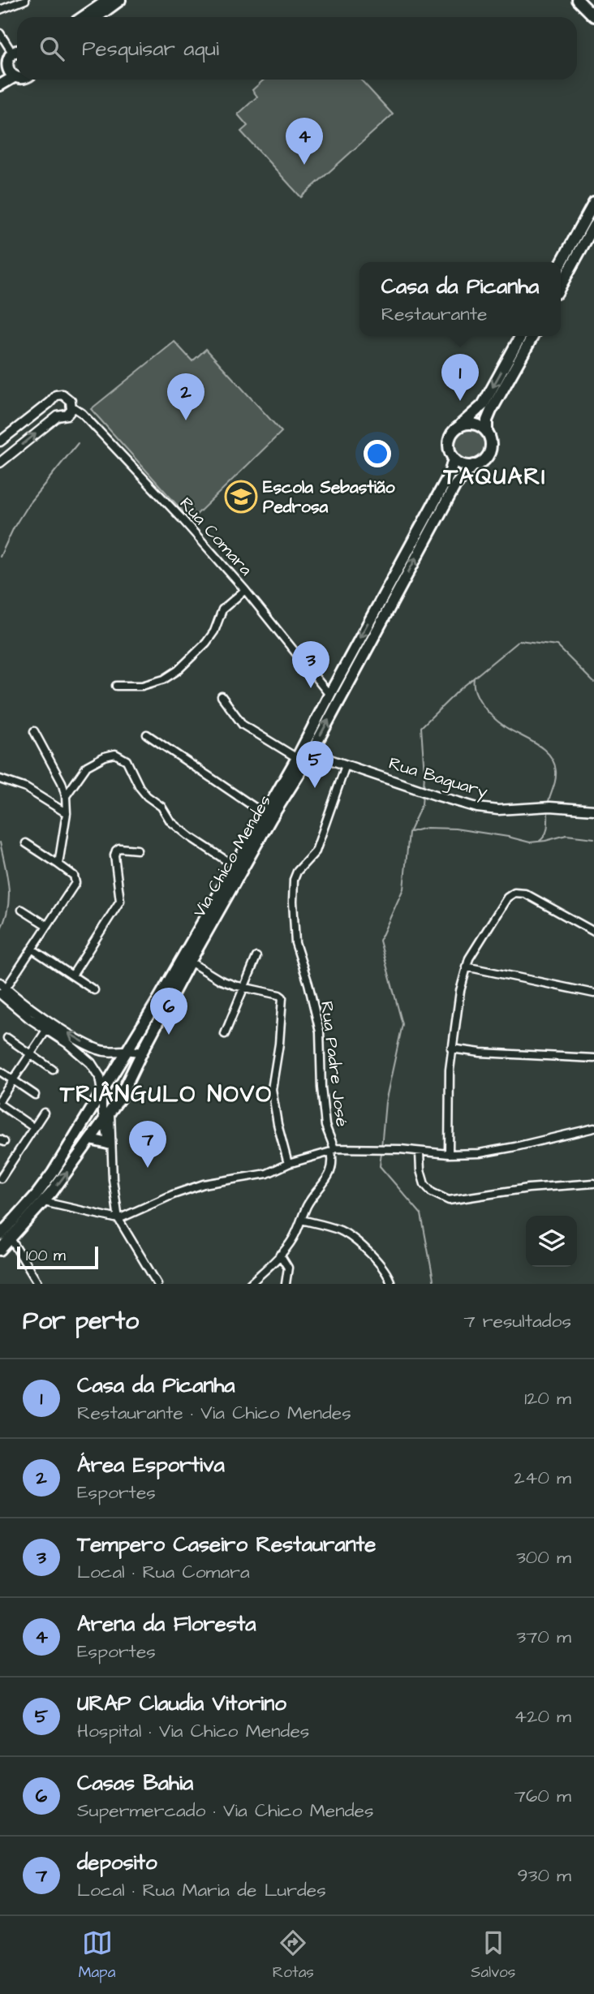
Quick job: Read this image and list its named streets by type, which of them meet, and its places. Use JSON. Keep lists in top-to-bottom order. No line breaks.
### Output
{"streets":{"main road":["Via Chico Mendes"],"street":["Rua Comara","Rua Baguary","Rua Padre José"]},"crossings":[["Rua Comara","Via Chico Mendes"],["Rua Baguary","Via Chico Mendes"],["Rua Baguary","Rua Padre José"]],"districts":["TAQUARI","TRIÂNGULO NOVO"],"places":{"school or university":["Escola Sebastião Pedrosa"]},"scale_bar":"100 m","page":{"search":"Pesquisar aqui","pins":["4","1","2","3","5","6","7"],"popup":["Casa da Picanha","Restaurante"],"scale":"100 m","heading":["Por perto","7 resultados"],"list":[{"mark":"1","name":"Casa da Picanha","note":"Restaurante · Via Chico Mendes","value":"120 m"},{"mark":"2","name":"Área Esportiva","note":"Esportes","value":"240 m"},{"mark":"3","name":"Tempero Caseiro Restaurante","note":"Local · Rua Comara","value":"300 m"},{"mark":"4","name":"Arena da Floresta","note":"Esportes","value":"370 m"},{"mark":"5","name":"URAP Claudia Vitorino","note":"Hospital · Via Chico Mendes","value":"420 m"},{"mark":"6","name":"Casas Bahia","note":"Supermercado · Via Chico Mendes","value":"760 m"},{"mark":"7","name":"deposito","note":"Local · Rua Maria de Lurdes","value":"930 m"}],"nav":["Mapa","Rotas","Salvos"]}}
